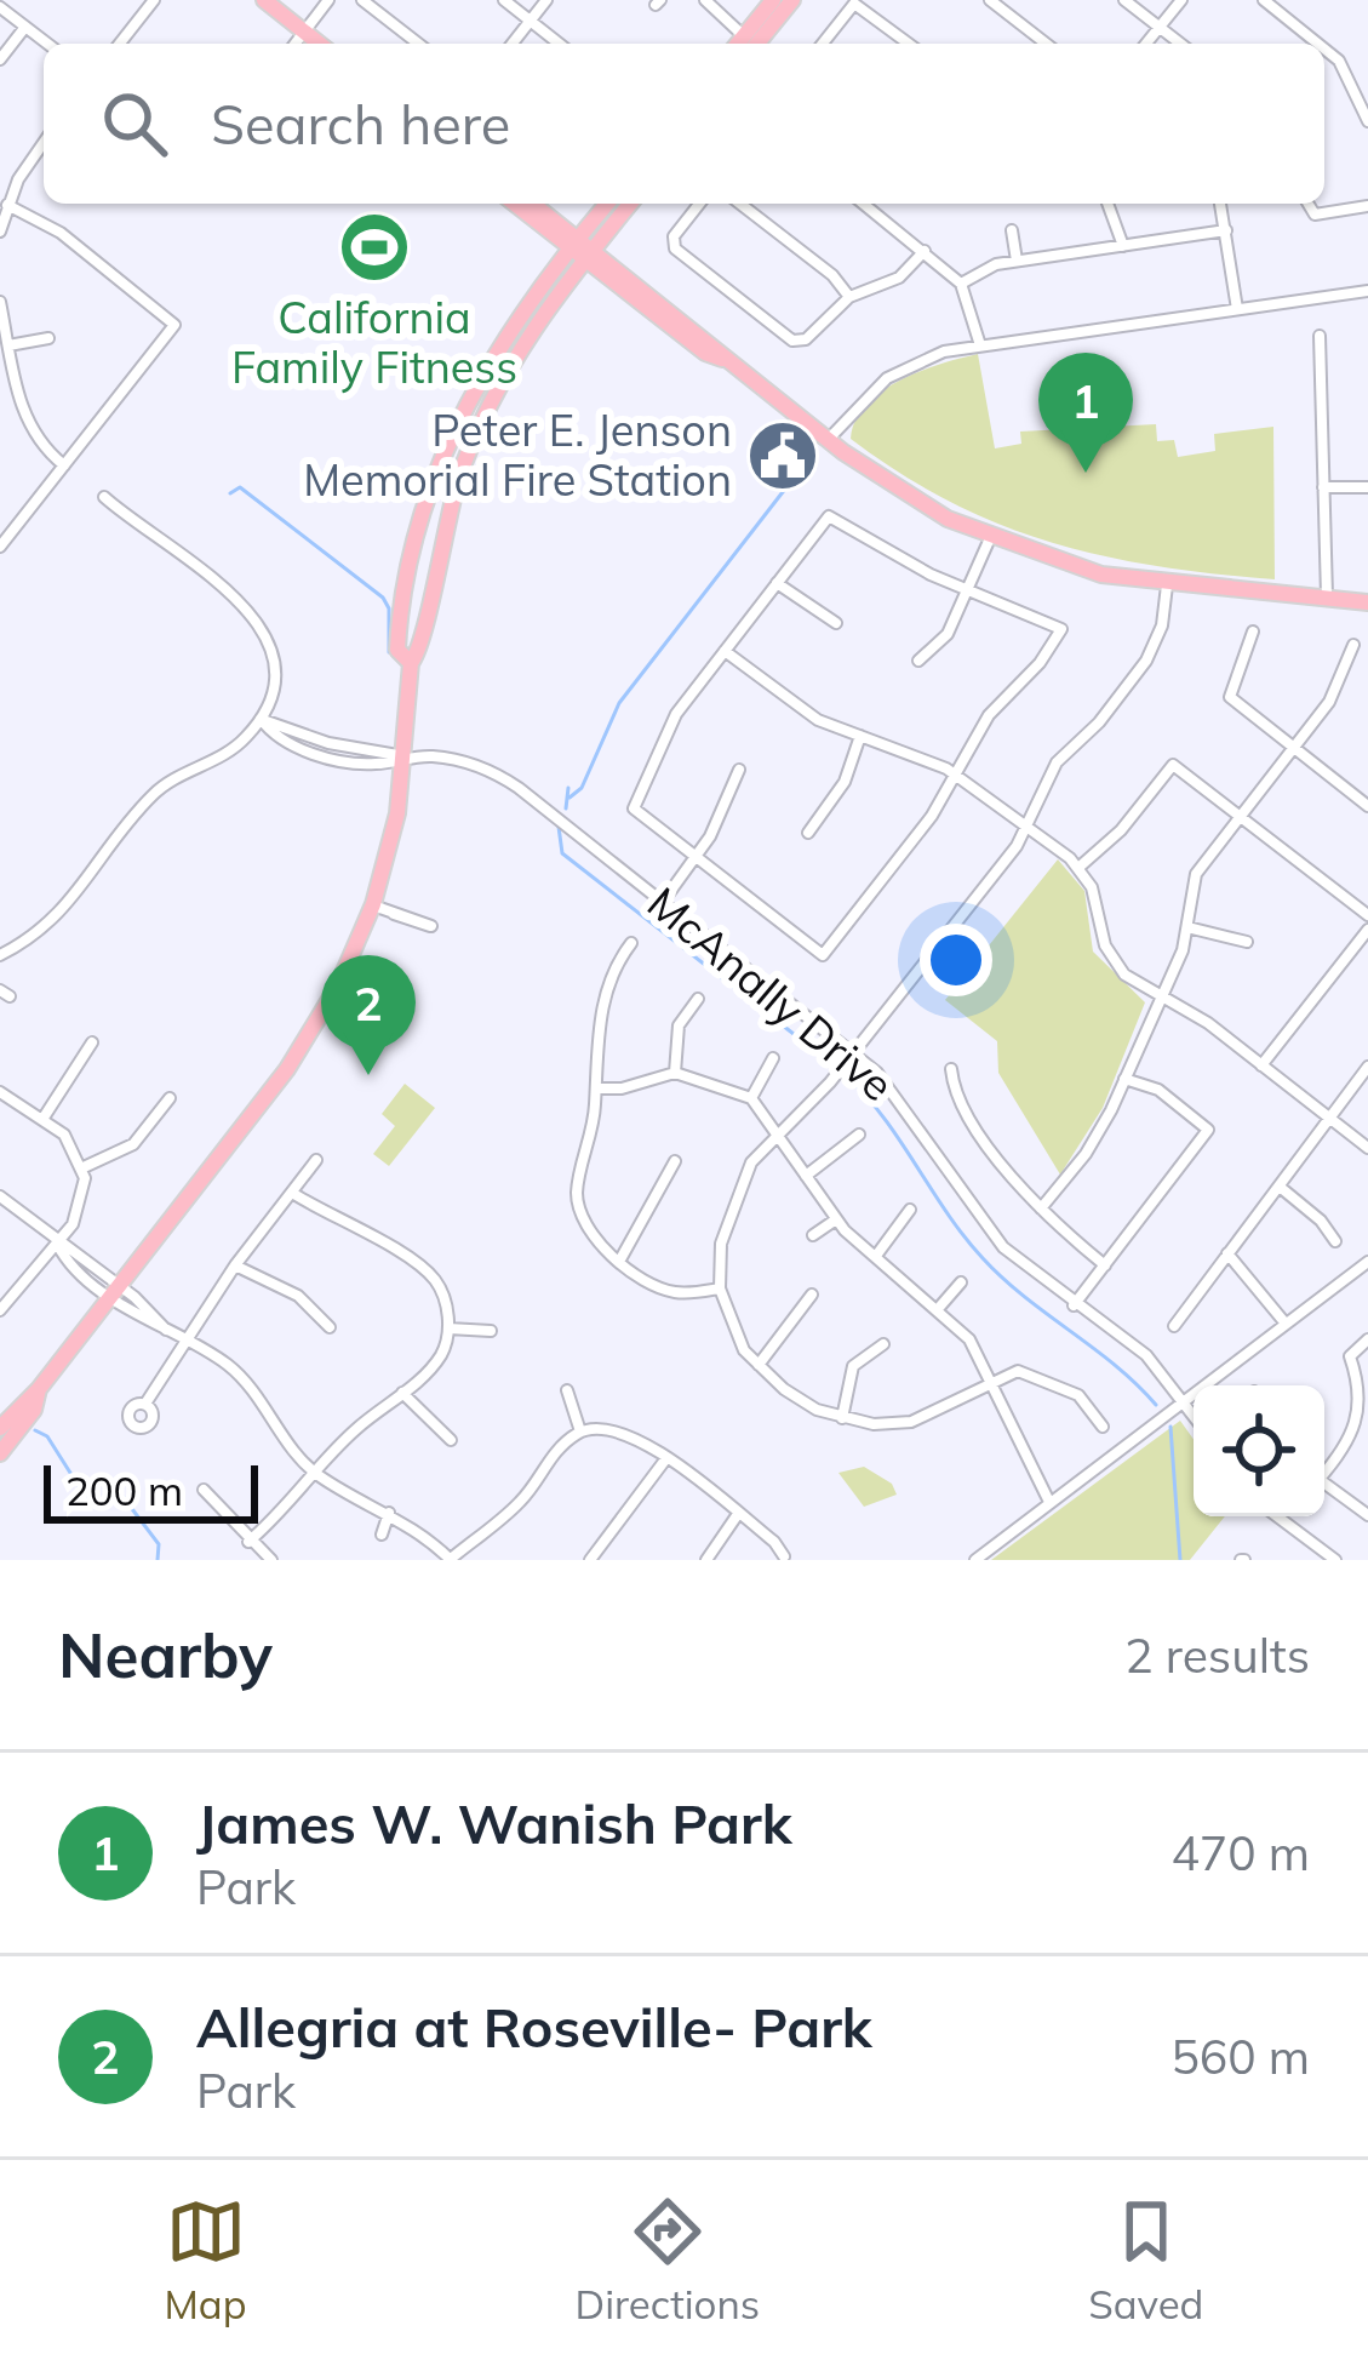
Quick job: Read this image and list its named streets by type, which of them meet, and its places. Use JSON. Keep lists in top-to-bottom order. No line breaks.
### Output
{"streets":{"street":["McAnally Drive"]},"places":{"sports":["California Family Fitness"],"public building":["Peter E. Jenson Memorial Fire Station"]},"scale_bar":"200 m","page":{"search":"Search here","pins":["1","2"],"scale":"200 m","heading":["Nearby","2 results"],"list":[{"mark":"1","name":"James W. Wanish Park","note":"Park","value":"470 m"},{"mark":"2","name":"Allegria at Roseville- Park","note":"Park","value":"560 m"}],"nav":["Map","Directions","Saved"]}}
